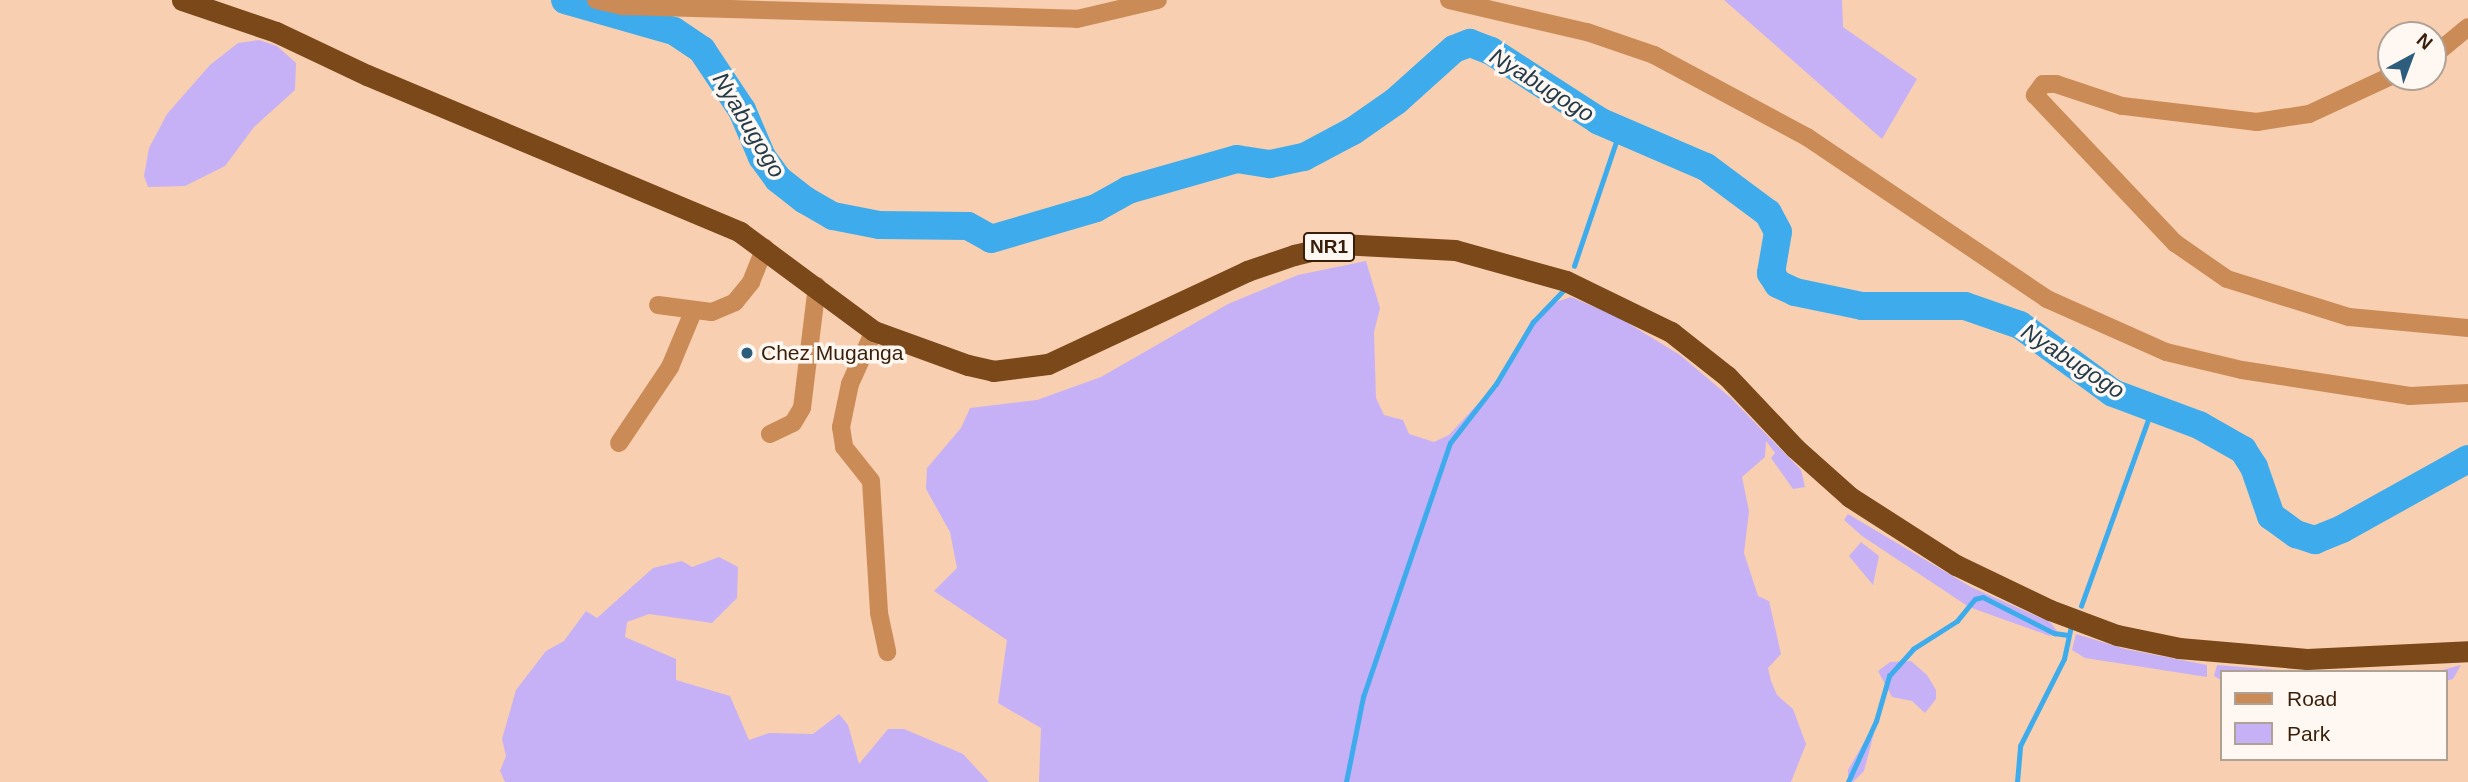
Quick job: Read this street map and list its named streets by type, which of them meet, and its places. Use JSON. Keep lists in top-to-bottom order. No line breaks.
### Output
{"streets":{"highway":["NR1"]},"water":["Nyabugogo"],"places":["Chez Muganga"],"legend":["Road","Park"],"north":"top right"}
